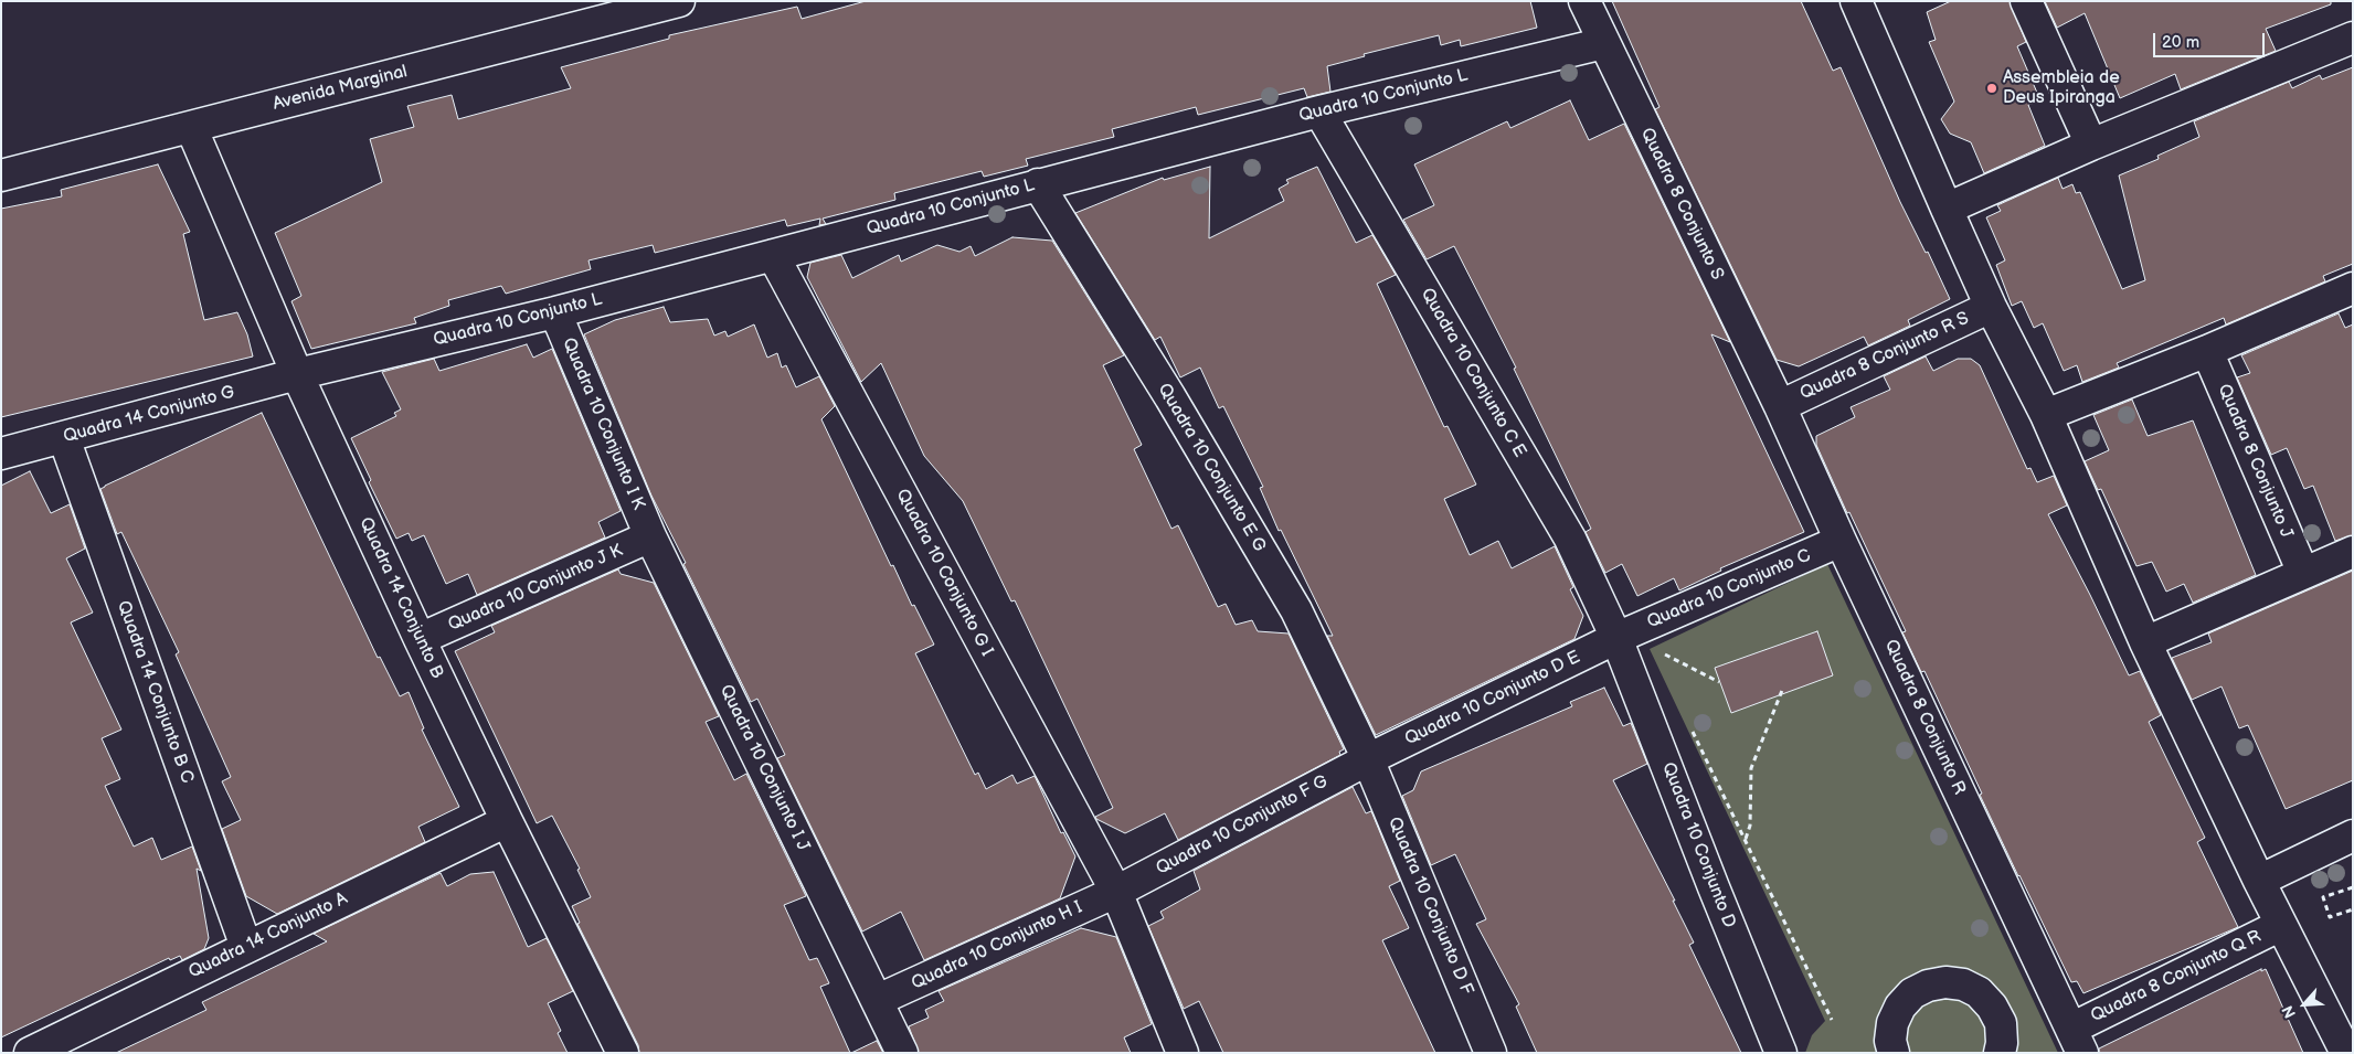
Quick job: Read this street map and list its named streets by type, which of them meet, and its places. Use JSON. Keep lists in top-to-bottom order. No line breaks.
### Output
{"streets":{"street":["Avenida Marginal","Quadra 10 Conjunto L","Quadra 8 Conjunto S","Quadra 8 Conjunto R S","Quadra 10 Conjunto C E","Quadra 14 Conjunto G","Quadra 10 Conjunto I K","Quadra 8 Conjunto J","Quadra 10 Conjunto E G","Quadra 10 Conjunto G I","Quadra 10 Conjunto J K","Quadra 10 Conjunto C","Quadra 14 Conjunto B","Quadra 14 Conjunto B C","Quadra 10 Conjunto D E","Quadra 8 Conjunto R","Quadra 10 Conjunto I J","Quadra 10 Conjunto F G","Quadra 10 Conjunto D","Quadra 10 Conjunto D F","Quadra 14 Conjunto A","Quadra 10 Conjunto H I","Quadra 8 Conjunto Q R"]},"crossings":[["Avenida Marginal","Quadra 14 Conjunto B"],["Quadra 10 Conjunto L","Quadra 8 Conjunto S"],["Quadra 10 Conjunto L","Quadra 10 Conjunto C E"],["Quadra 10 Conjunto L","Quadra 14 Conjunto G"],["Quadra 10 Conjunto L","Quadra 10 Conjunto I K"],["Quadra 10 Conjunto L","Quadra 10 Conjunto E G"],["Quadra 10 Conjunto L","Quadra 10 Conjunto G I"],["Quadra 10 Conjunto L","Quadra 14 Conjunto B"],["Quadra 8 Conjunto S","Quadra 8 Conjunto R S"],["Quadra 8 Conjunto S","Quadra 8 Conjunto R"],["Quadra 8 Conjunto R S","Quadra 8 Conjunto R"],["Quadra 10 Conjunto C E","Quadra 10 Conjunto C"],["Quadra 10 Conjunto C E","Quadra 10 Conjunto D E"],["Quadra 10 Conjunto C E","Quadra 10 Conjunto D"],["Quadra 14 Conjunto G","Quadra 14 Conjunto B"],["Quadra 14 Conjunto G","Quadra 14 Conjunto B C"],["Quadra 10 Conjunto I K","Quadra 10 Conjunto J K"],["Quadra 10 Conjunto I K","Quadra 10 Conjunto I J"],["Quadra 10 Conjunto E G","Quadra 10 Conjunto D E"],["Quadra 10 Conjunto E G","Quadra 10 Conjunto F G"],["Quadra 10 Conjunto E G","Quadra 10 Conjunto D F"],["Quadra 10 Conjunto G I","Quadra 10 Conjunto F G"],["Quadra 10 Conjunto G I","Quadra 10 Conjunto H I"],["Quadra 10 Conjunto J K","Quadra 14 Conjunto B"],["Quadra 10 Conjunto J K","Quadra 10 Conjunto I J"],["Quadra 10 Conjunto C","Quadra 10 Conjunto D E"],["Quadra 10 Conjunto C","Quadra 8 Conjunto R"],["Quadra 10 Conjunto C","Quadra 10 Conjunto D"],["Quadra 14 Conjunto B","Quadra 14 Conjunto A"],["Quadra 14 Conjunto B C","Quadra 14 Conjunto A"],["Quadra 10 Conjunto D E","Quadra 10 Conjunto F G"],["Quadra 10 Conjunto D E","Quadra 10 Conjunto D"],["Quadra 10 Conjunto D E","Quadra 10 Conjunto D F"],["Quadra 8 Conjunto R","Quadra 8 Conjunto Q R"],["Quadra 10 Conjunto I J","Quadra 10 Conjunto H I"],["Quadra 10 Conjunto F G","Quadra 10 Conjunto D F"],["Quadra 10 Conjunto F G","Quadra 10 Conjunto H I"]],"places":["Assembleia de Deus Ipiranga"],"scale_bar":"20 m","north":"bottom left"}
